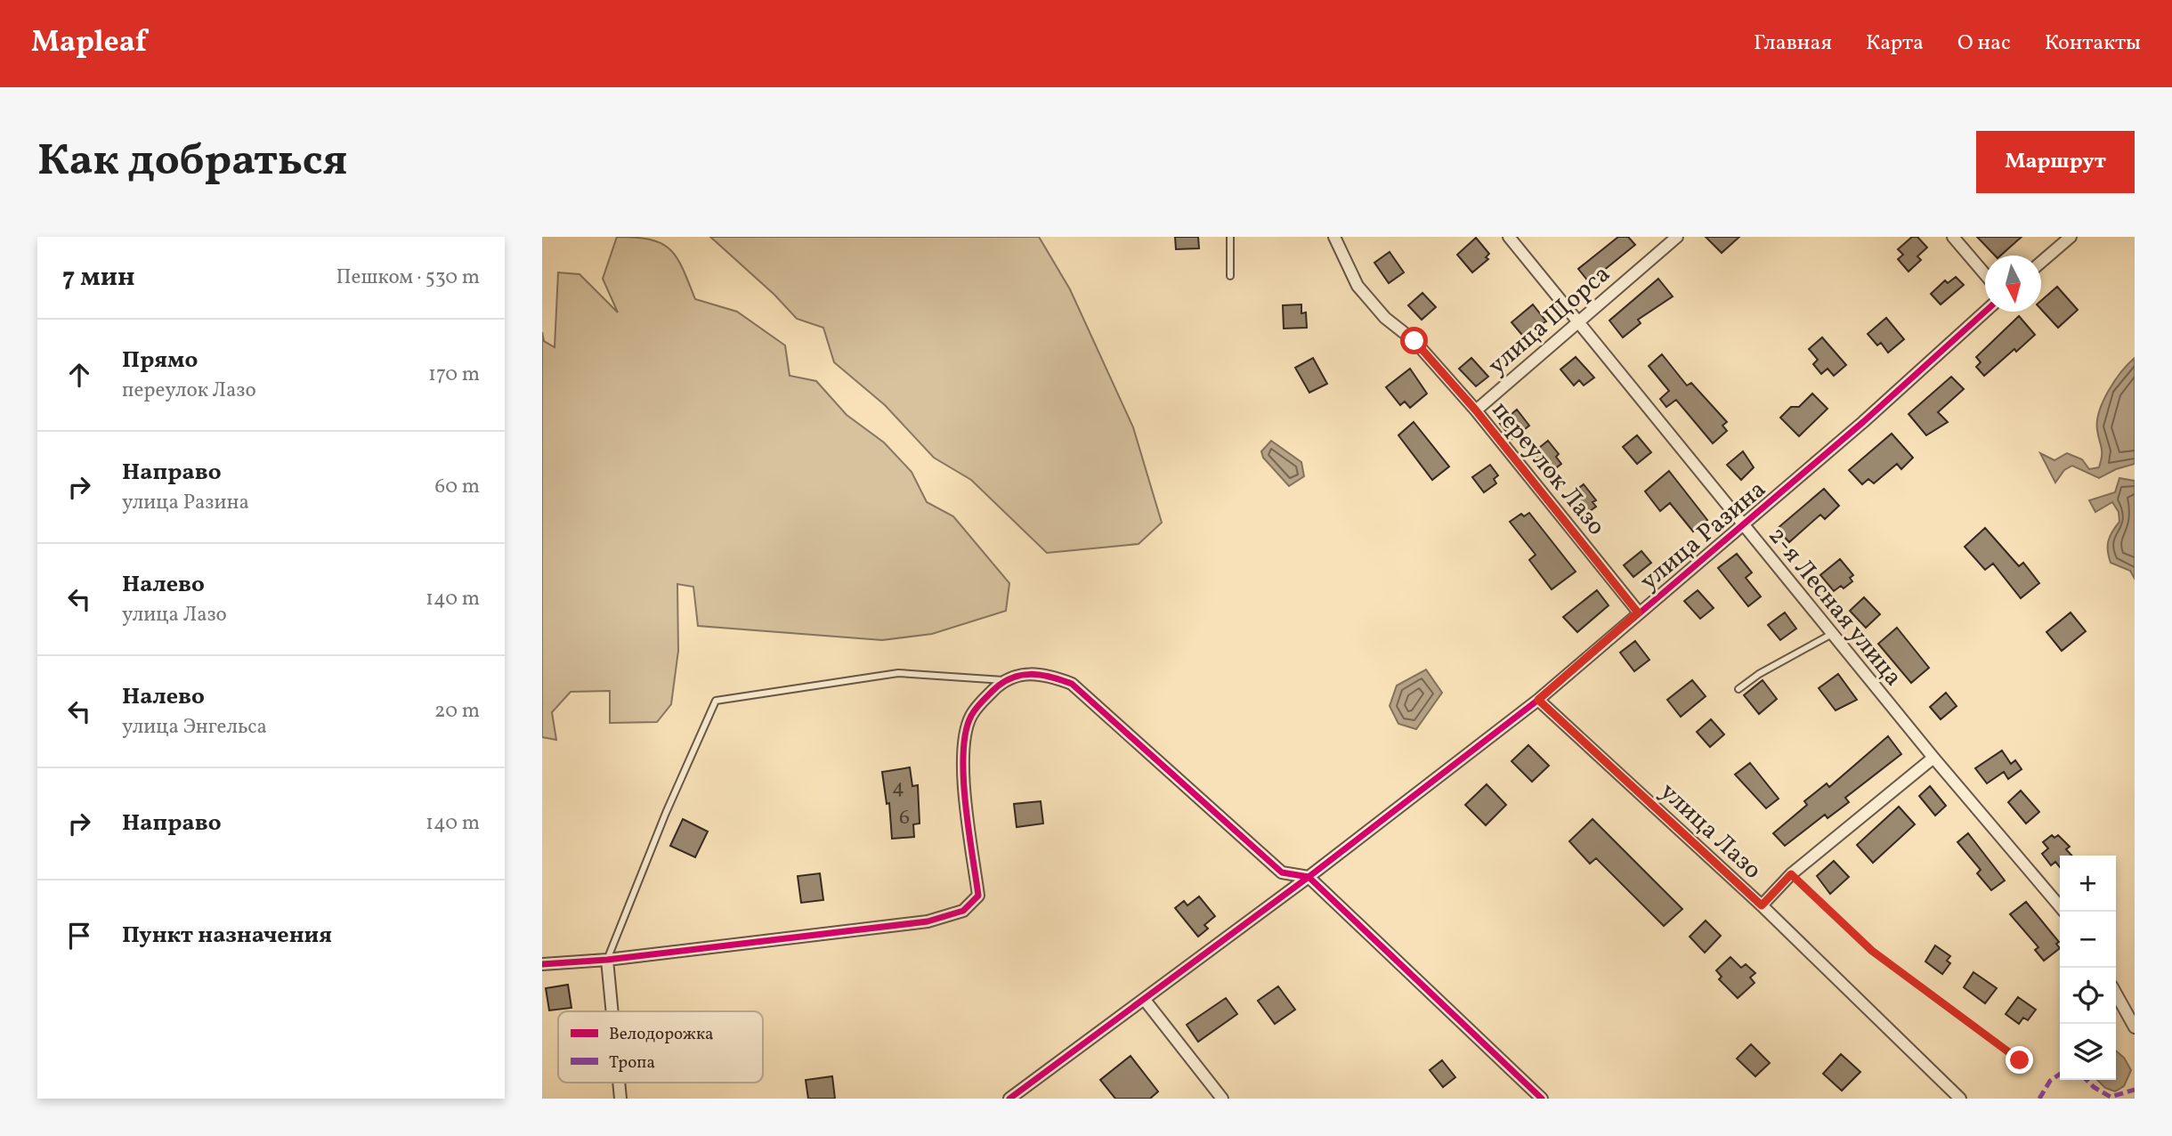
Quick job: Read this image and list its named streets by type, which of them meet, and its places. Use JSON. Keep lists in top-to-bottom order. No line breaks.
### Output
{"streets":{"street":["улица Щорса","переулок Лазо","улица Разина","2-я Лесная улица","улица Лазо"]},"crossings":[["улица Щорса","переулок Лазо"],["улица Щорса","2-я Лесная улица"],["переулок Лазо","улица Разина"],["улица Разина","2-я Лесная улица"],["улица Разина","улица Лазо"]],"house_numbers":["4","6"],"legend":["Велодорожка","Тропа"],"north":"bottom","page":{"header":"Mapleaf","nav":["Главная","Карта","О нас","Контакты"],"buttons":"Маршрут","title":"Как добраться","heading":["7 мин","Пешком · 530 m"],"list":[["Прямо","переулок Лазо","170 m"],["Направо","улица Разина","60 m"],["Налево","улица Лазо","140 m"],["Налево","улица Энгельса","20 m"],["Направо","140 m"],"Пункт назначения"],"map_buttons":["+","−"]}}
